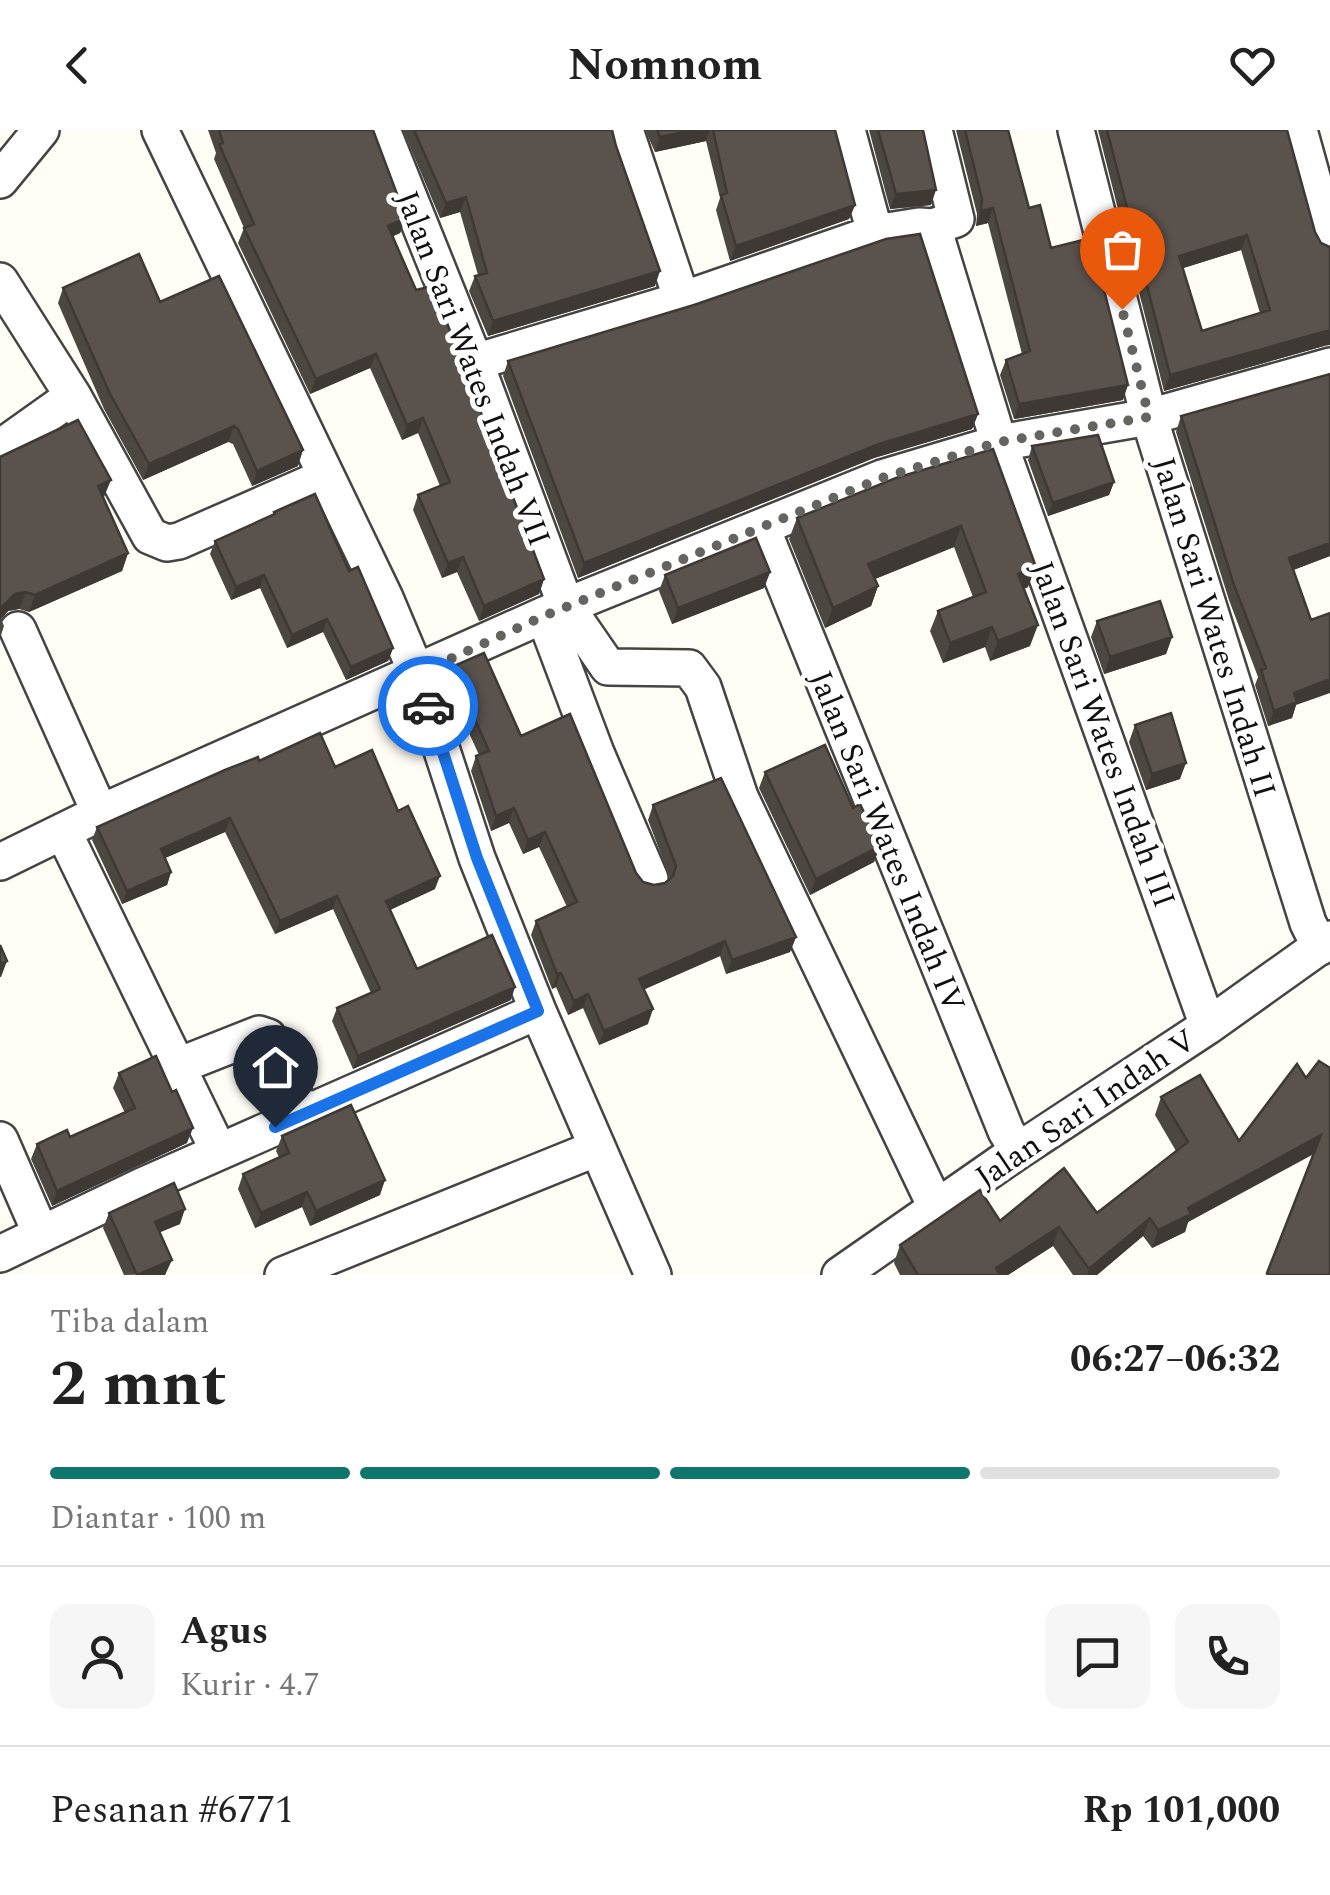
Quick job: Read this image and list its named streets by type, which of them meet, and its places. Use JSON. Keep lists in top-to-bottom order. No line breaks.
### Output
{"streets":{"street":["Jalan Sari Wates Indah VII","Jalan Sari Wates Indah II","Jalan Sari Wates Indah III","Jalan Sari Wates Indah IV","Jalan Sari Indah V"]},"crossings":[["Jalan Sari Wates Indah II","Jalan Sari Indah V"],["Jalan Sari Wates Indah III","Jalan Sari Indah V"],["Jalan Sari Wates Indah IV","Jalan Sari Indah V"]],"page":{"header":"Nomnom","heading":["2 mnt","Tiba dalam","06:27–06:32"],"panel":["Agus","Kurir · 4.7","Pesanan #6771","Rp 101,000"],"bar":"Diantar · 100 m"}}
